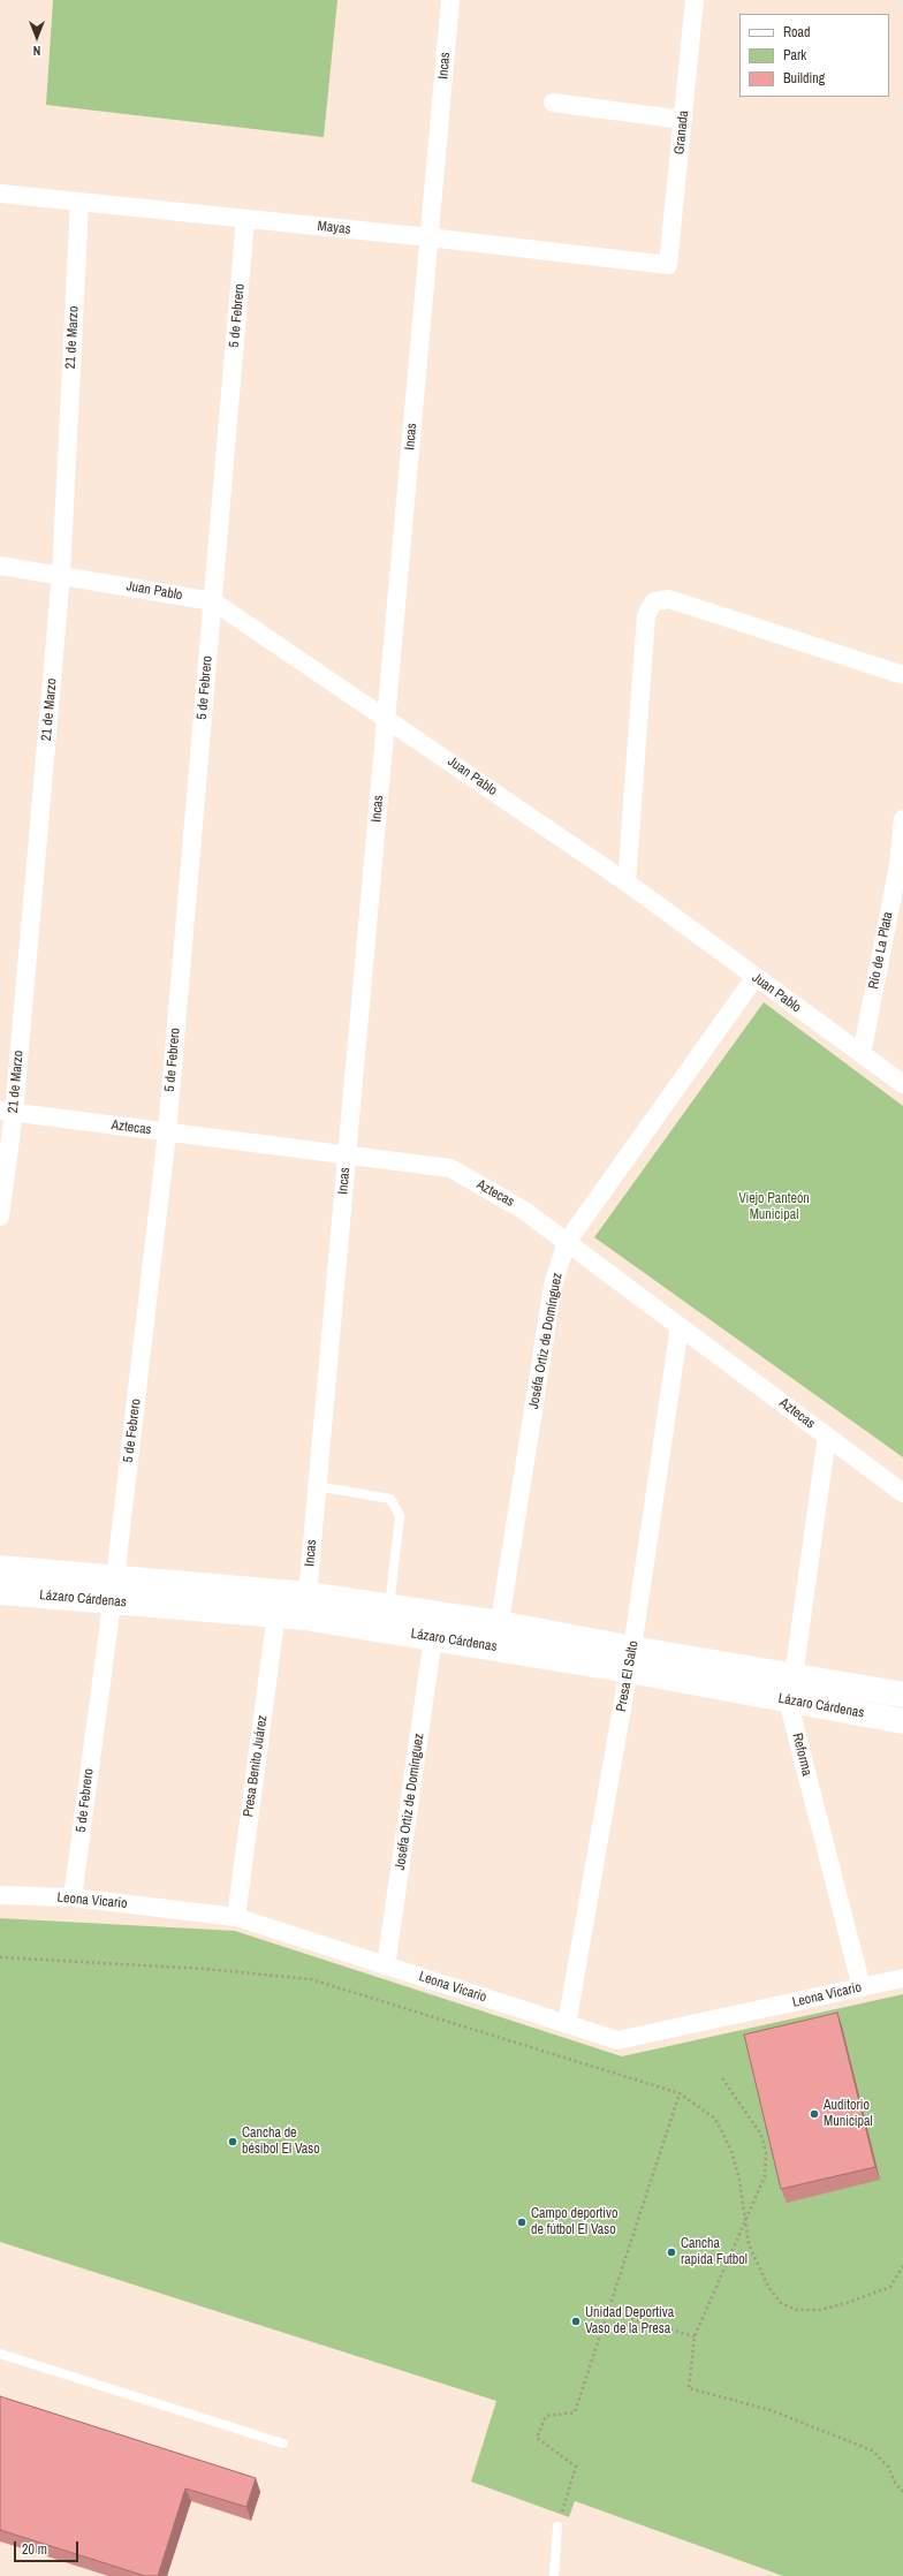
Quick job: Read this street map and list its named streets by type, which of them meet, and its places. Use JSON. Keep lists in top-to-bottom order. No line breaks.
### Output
{"streets":{"street":["Incas","Granada","Mayas","5 de Febrero","21 de Marzo","Juan Pablo","Río de La Plata","Aztecas","Joséfa Ortiz de Domínguez","Lázaro Cárdenas","Presa El Salto","Reforma","Presa Benito Juárez","Leona Vicario"]},"crossings":[["Incas","Mayas"],["Incas","Juan Pablo"],["Incas","Aztecas"],["Incas","Lázaro Cárdenas"],["Granada","Mayas"],["Mayas","5 de Febrero"],["Mayas","21 de Marzo"],["5 de Febrero","Juan Pablo"],["5 de Febrero","Aztecas"],["5 de Febrero","Lázaro Cárdenas"],["5 de Febrero","Leona Vicario"],["21 de Marzo","Juan Pablo"],["21 de Marzo","Aztecas"],["Juan Pablo","Río de La Plata"],["Juan Pablo","Joséfa Ortiz de Domínguez"],["Aztecas","Joséfa Ortiz de Domínguez"],["Aztecas","Presa El Salto"],["Aztecas","Reforma"],["Joséfa Ortiz de Domínguez","Lázaro Cárdenas"],["Joséfa Ortiz de Domínguez","Leona Vicario"],["Lázaro Cárdenas","Presa El Salto"],["Lázaro Cárdenas","Reforma"],["Lázaro Cárdenas","Presa Benito Juárez"],["Presa El Salto","Leona Vicario"],["Reforma","Leona Vicario"],["Presa Benito Juárez","Leona Vicario"]],"parks":["Viejo Panteón Municipal"],"places":["Auditorio Municipal","Cancha de bésibol El Vaso","Campo deportivo de fútbol El Vaso","Cancha rapida Futbol","Unidad Deportiva Vaso de la Presa"],"legend":["Road","Park","Building"],"scale_bar":"20 m","north":"bottom"}
